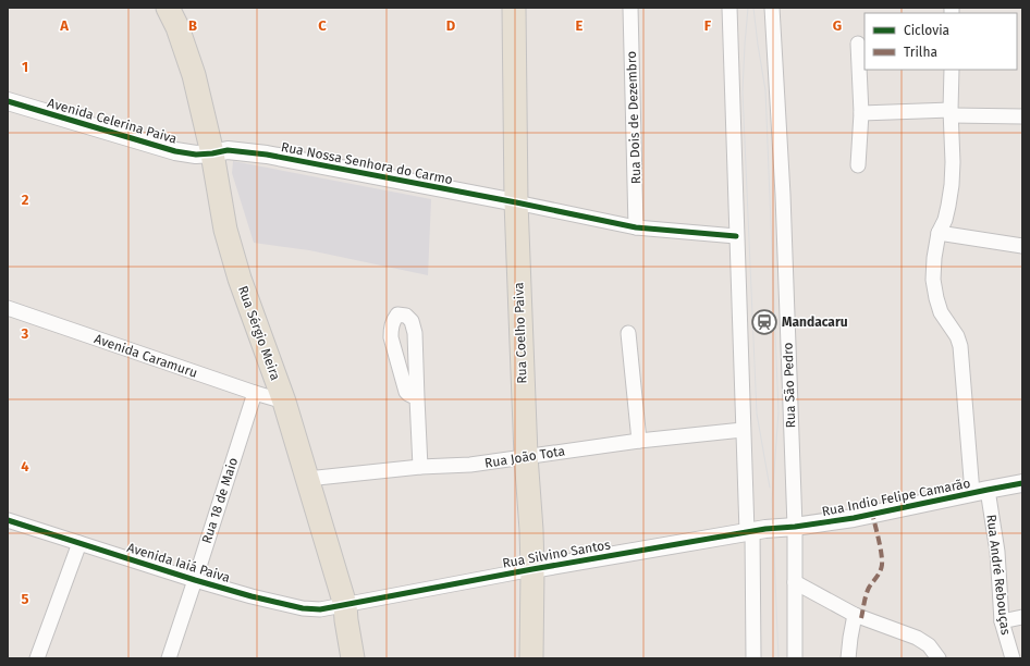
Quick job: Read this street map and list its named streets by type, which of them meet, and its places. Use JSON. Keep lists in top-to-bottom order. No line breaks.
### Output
{"streets":{"main road":["Rua Sérgio Meira","Rua Coelho Paiva"],"street":["Rua Dois de Dezembro","Avenida Celerina Paiva","Rua Nossa Senhora do Carmo","Avenida Caramuru","Rua São Pedro","Rua João Tota","Rua Indio Felipe Camarão","Rua 18 de Maio","Rua Silvino Santos","Avenida Iaiá Paiva","Rua André Rebouças"]},"crossings":[["Avenida Celerina Paiva","Rua Nossa Senhora do Carmo"],["Avenida Celerina Paiva","Rua Sérgio Meira"],["Rua Nossa Senhora do Carmo","Rua Sérgio Meira"],["Rua Nossa Senhora do Carmo","Rua Coelho Paiva"],["Rua Sérgio Meira","Avenida Caramuru"],["Rua Sérgio Meira","Rua João Tota"],["Rua Sérgio Meira","Rua Silvino Santos"],["Rua Sérgio Meira","Avenida Iaiá Paiva"],["Rua Coelho Paiva","Rua João Tota"],["Rua Coelho Paiva","Rua Silvino Santos"],["Avenida Caramuru","Rua 18 de Maio"],["Rua São Pedro","Rua Indio Felipe Camarão"],["Rua Indio Felipe Camarão","Rua Silvino Santos"],["Rua Indio Felipe Camarão","Rua André Rebouças"],["Rua 18 de Maio","Avenida Iaiá Paiva"],["Rua Silvino Santos","Avenida Iaiá Paiva"]],"places":{"station":["Mandacaru"]},"legend":["Ciclovia","Trilha"],"grid":{"columns":["A","B","C","D","E","F","G"],"rows":["1","2","3","4","5"]}}
